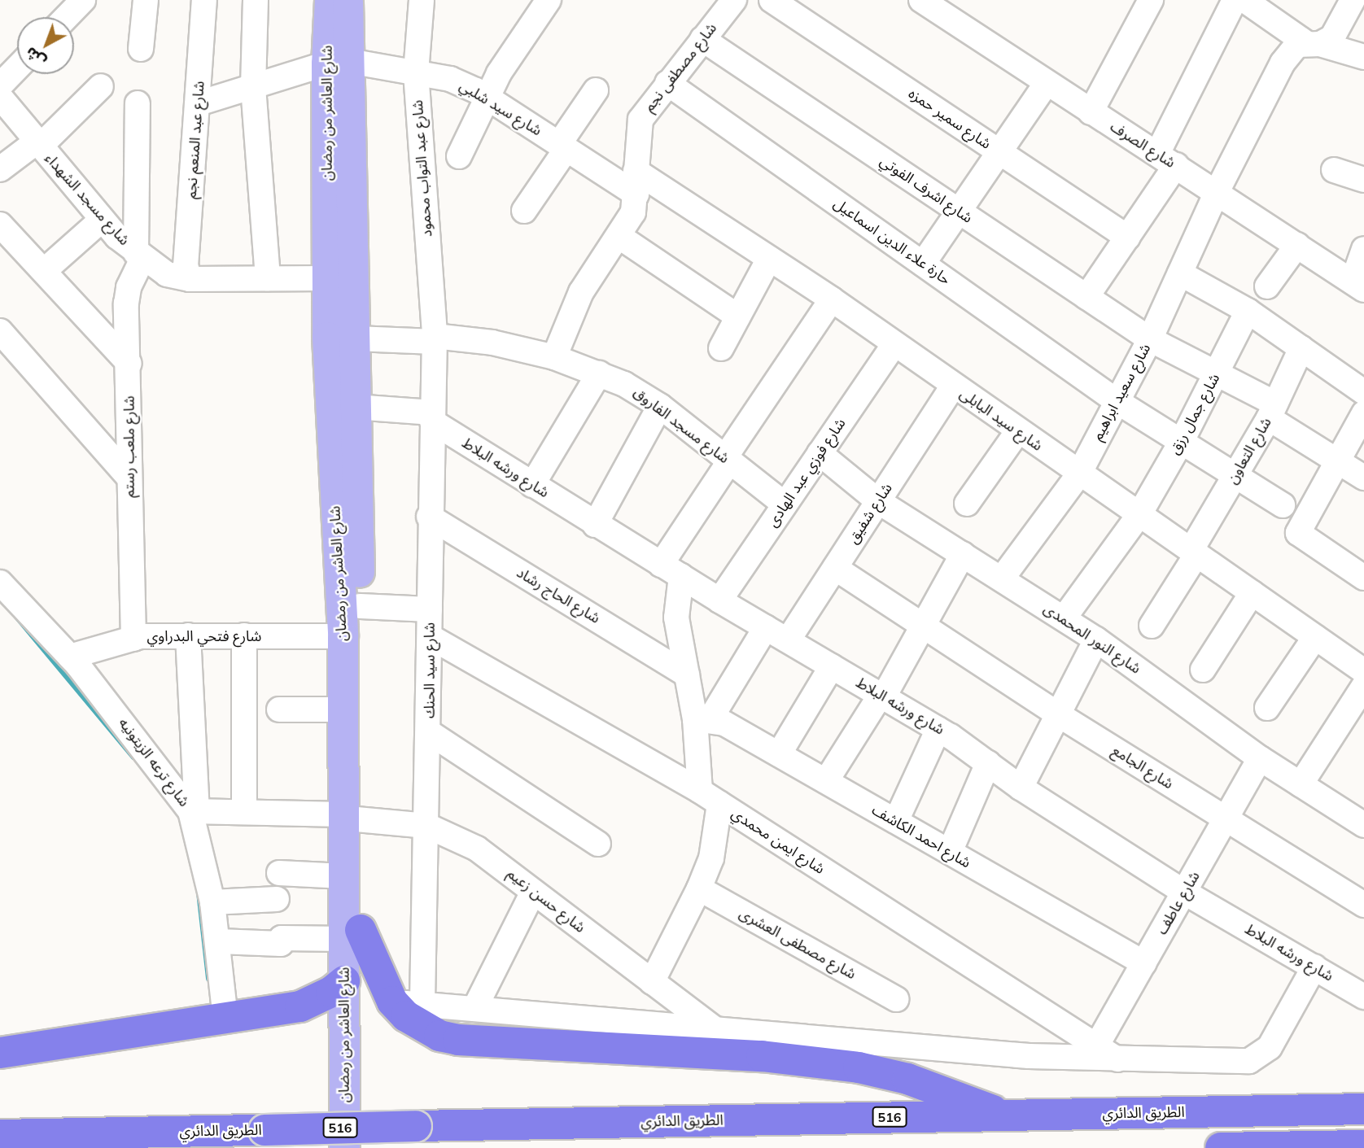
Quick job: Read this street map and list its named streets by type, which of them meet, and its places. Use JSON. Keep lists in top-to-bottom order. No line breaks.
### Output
{"streets":{"highway":["الطريق الدائري","516"],"main road":["شارع العاشر من رمضان"],"street":["شارع مصطفى نجم","شارع سيد شلبي","شارع سمير حمزه","شارع عبد المنعم نجم","شارع الصرف","شارع عبد التواب محمود","شارع اشرف الفوتي","شارع مسجد الشهداء","حارة علاء الدين اسماعيل","شارع سعيد ابراهيم","شارع جمال رزق","شارع سيد البابلى","شارع مسجد الفاروق","شارع ملعب رستم","شارع التعاون","شارع ورشه البلاط","شارع فوزي عبد الهادى","شارع شفيق","شارع الحاج رشاد","شارع فتحي البدراوي","شارع النور المحمدى","شارع سيد الحنك","شارع ترعه الزيتونيه","شارع الجامع","شارع احمد الكاشف","شارع ايمن محمدي","شارع حسن زعيم","شارع عاطف","شارع مصطفى العشرى"]},"crossings":[["شارع مصطفى نجم","شارع سيد شلبي"],["شارع مصطفى نجم","شارع اشرف الفوتي"],["شارع مصطفى نجم","حارة علاء الدين اسماعيل"],["شارع مصطفى نجم","شارع سيد البابلى"],["شارع مصطفى نجم","شارع مسجد الفاروق"],["شارع سيد شلبي","شارع العاشر من رمضان"],["شارع سيد شلبي","شارع عبد التواب محمود"],["شارع سيد شلبي","شارع سيد البابلى"],["شارع العاشر من رمضان","شارع مسجد الشهداء"],["شارع العاشر من رمضان","شارع مسجد الفاروق"],["شارع العاشر من رمضان","شارع فتحي البدراوي"],["شارع العاشر من رمضان","شارع حسن زعيم"],["شارع عبد المنعم نجم","شارع مسجد الشهداء"],["شارع الصرف","شارع سعيد ابراهيم"],["شارع عبد التواب محمود","شارع مسجد الفاروق"],["شارع عبد التواب محمود","شارع سيد الحنك"],["شارع اشرف الفوتي","شارع سعيد ابراهيم"],["شارع اشرف الفوتي","شارع جمال رزق"],["شارع اشرف الفوتي","شارع التعاون"],["شارع مسجد الشهداء","شارع ملعب رستم"],["حارة علاء الدين اسماعيل","شارع سعيد ابراهيم"],["حارة علاء الدين اسماعيل","شارع جمال رزق"],["حارة علاء الدين اسماعيل","شارع التعاون"],["شارع سعيد ابراهيم","شارع سيد البابلى"],["شارع سعيد ابراهيم","شارع النور المحمدى"],["شارع جمال رزق","شارع سيد البابلى"],["شارع سيد البابلى","شارع التعاون"],["شارع سيد البابلى","شارع فوزي عبد الهادى"],["شارع سيد البابلى","شارع شفيق"],["شارع مسجد الفاروق","شارع فوزي عبد الهادى"],["شارع مسجد الفاروق","شارع سيد الحنك"],["شارع ملعب رستم","شارع فتحي البدراوي"],["شارع ورشه البلاط","شارع فوزي عبد الهادى"],["شارع ورشه البلاط","شارع شفيق"],["شارع ورشه البلاط","شارع سيد الحنك"],["شارع ورشه البلاط","شارع عاطف"],["شارع فوزي عبد الهادى","شارع النور المحمدى"],["شارع شفيق","شارع النور المحمدى"],["شارع شفيق","شارع الجامع"],["شارع الحاج رشاد","شارع سيد الحنك"],["شارع فتحي البدراوي","شارع ترعه الزيتونيه"],["شارع النور المحمدى","شارع عاطف"],["شارع سيد الحنك","شارع ايمن محمدي"],["شارع سيد الحنك","شارع حسن زعيم"],["شارع ترعه الزيتونيه","شارع حسن زعيم"],["شارع الجامع","شارع عاطف"],["شارع احمد الكاشف","شارع عاطف"],["شارع ايمن محمدي","شارع عاطف"]],"north":"bottom left"}
